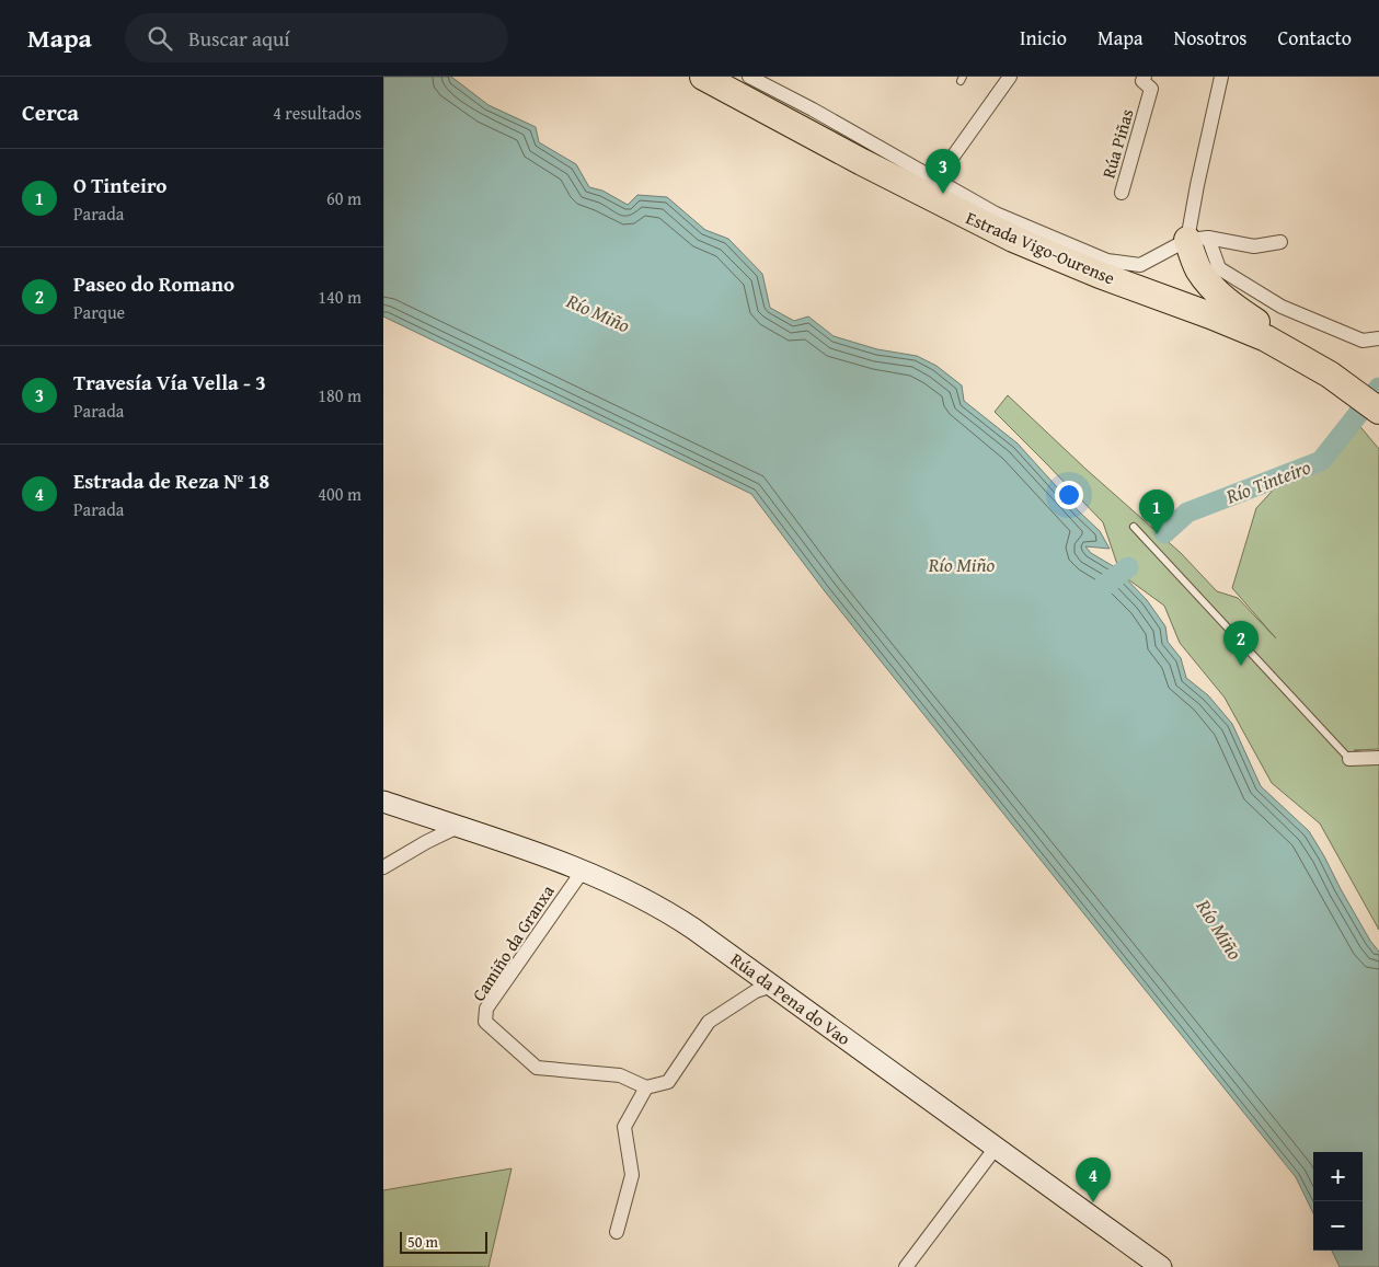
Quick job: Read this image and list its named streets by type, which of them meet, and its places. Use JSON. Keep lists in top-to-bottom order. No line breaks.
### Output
{"streets":{"highway":["Estrada Vigo-Ourense"],"main road":["Rúa da Pena do Vao"],"street":["Rúa Piñas","Camiño da Granxa"]},"crossings":[["Camiño da Granxa","Rúa da Pena do Vao"]],"water":["Río Miño","Río Tinteiro"],"scale_bar":"50 m","page":{"header":"Mapa","search":"Buscar aquí","nav":["Inicio","Mapa","Nosotros","Contacto"],"heading":["Cerca","4 resultados"],"list":[{"mark":"1","name":"O Tinteiro","note":"Parada","value":"60 m"},{"mark":"2","name":"Paseo do Romano","note":"Parque","value":"140 m"},{"mark":"3","name":"Travesía Vía Vella - 3","note":"Parada","value":"180 m"},{"mark":"4","name":"Estrada de Reza Nº 18","note":"Parada","value":"400 m"}],"pins":["3","1","2","4"],"map_buttons":["+","−"],"scale":"50 m"}}
